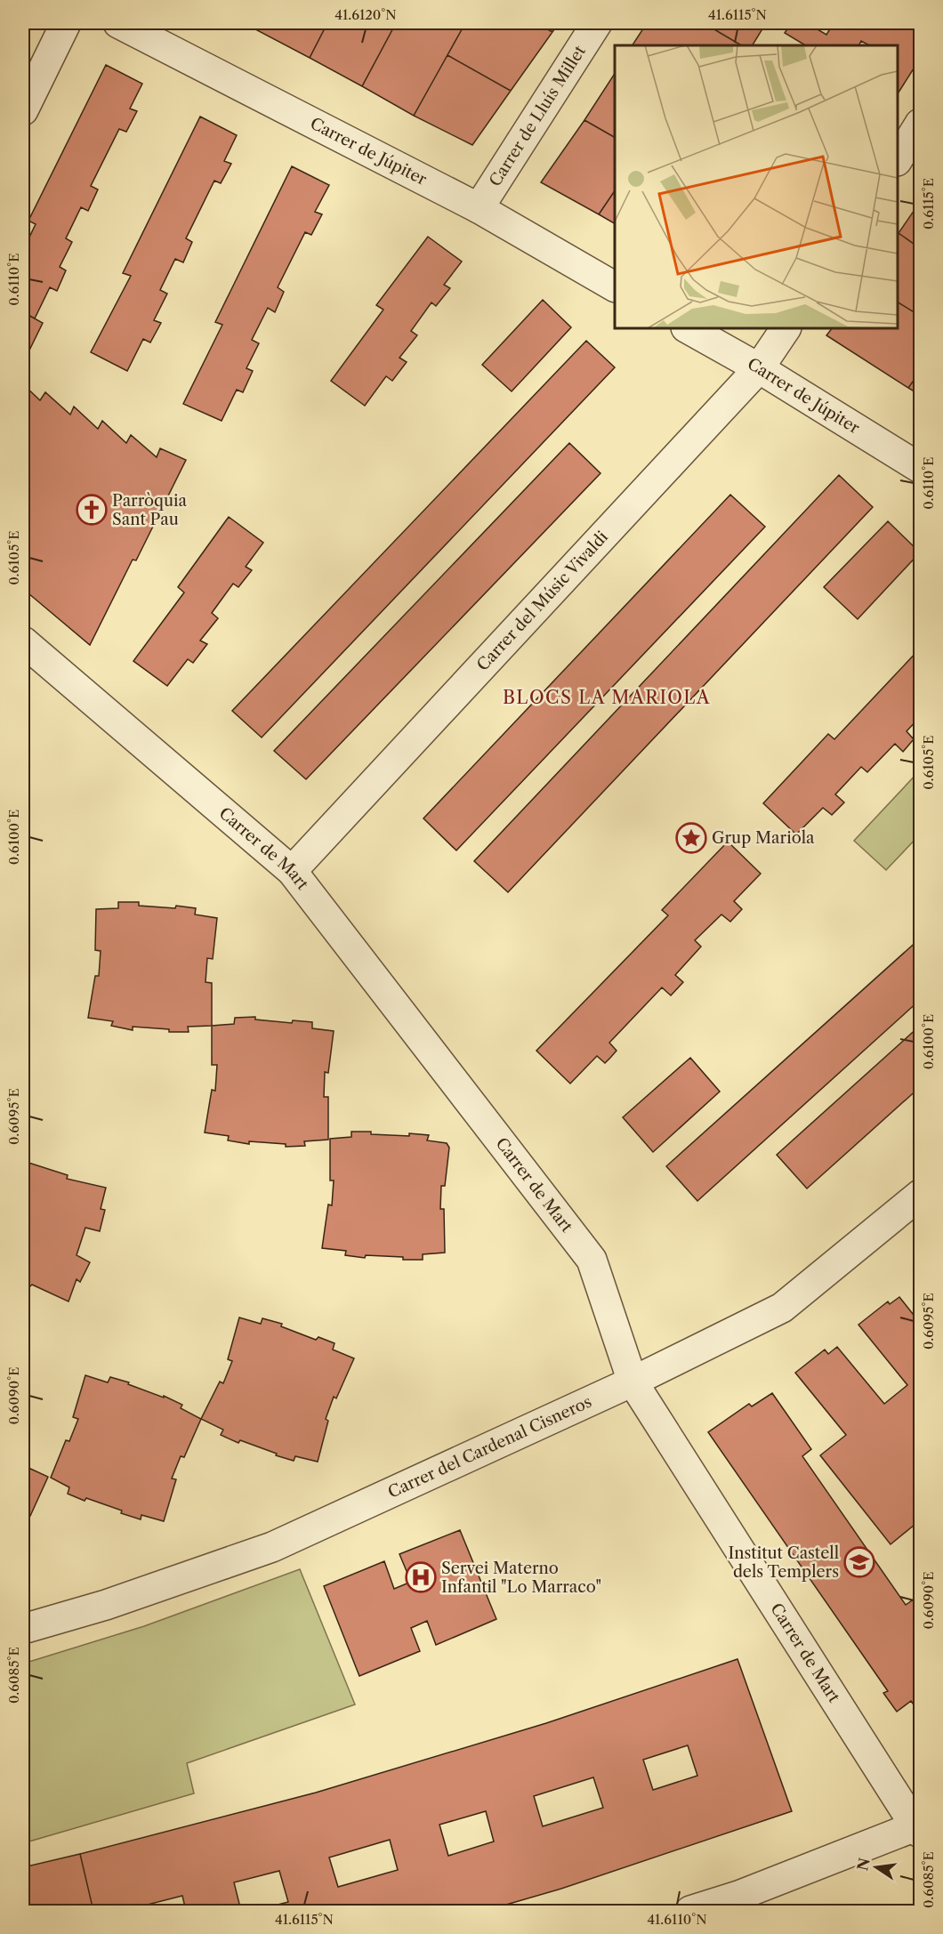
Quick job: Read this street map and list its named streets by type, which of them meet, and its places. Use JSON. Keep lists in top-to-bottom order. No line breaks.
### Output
{"streets":{"street":["Carrer de Lluís Millet","Carrer de Júpiter","Carrer del Músic Vivaldi","Carrer de Mart","Carrer del Cardenal Cisneros"]},"crossings":[["Carrer de Lluís Millet","Carrer de Júpiter"],["Carrer de Júpiter","Carrer del Músic Vivaldi"],["Carrer del Músic Vivaldi","Carrer de Mart"],["Carrer de Mart","Carrer del Cardenal Cisneros"]],"districts":["BLOCS LA MARIOLA"],"places":{"church":["Parròquia Sant Pau"],"place":["Grup Mariola"],"school or university":["Institut Castell dels Templers"],"hospital":["Servei Materno Infantil \"Lo Marraco\""]},"north":"left","coordinates":["41.6120°N","41.6115°N","0.6115°E","0.6110°E","0.6105°E","0.6100°E","0.6095°E","0.6090°E","0.6085°E","41.6110°N"]}
